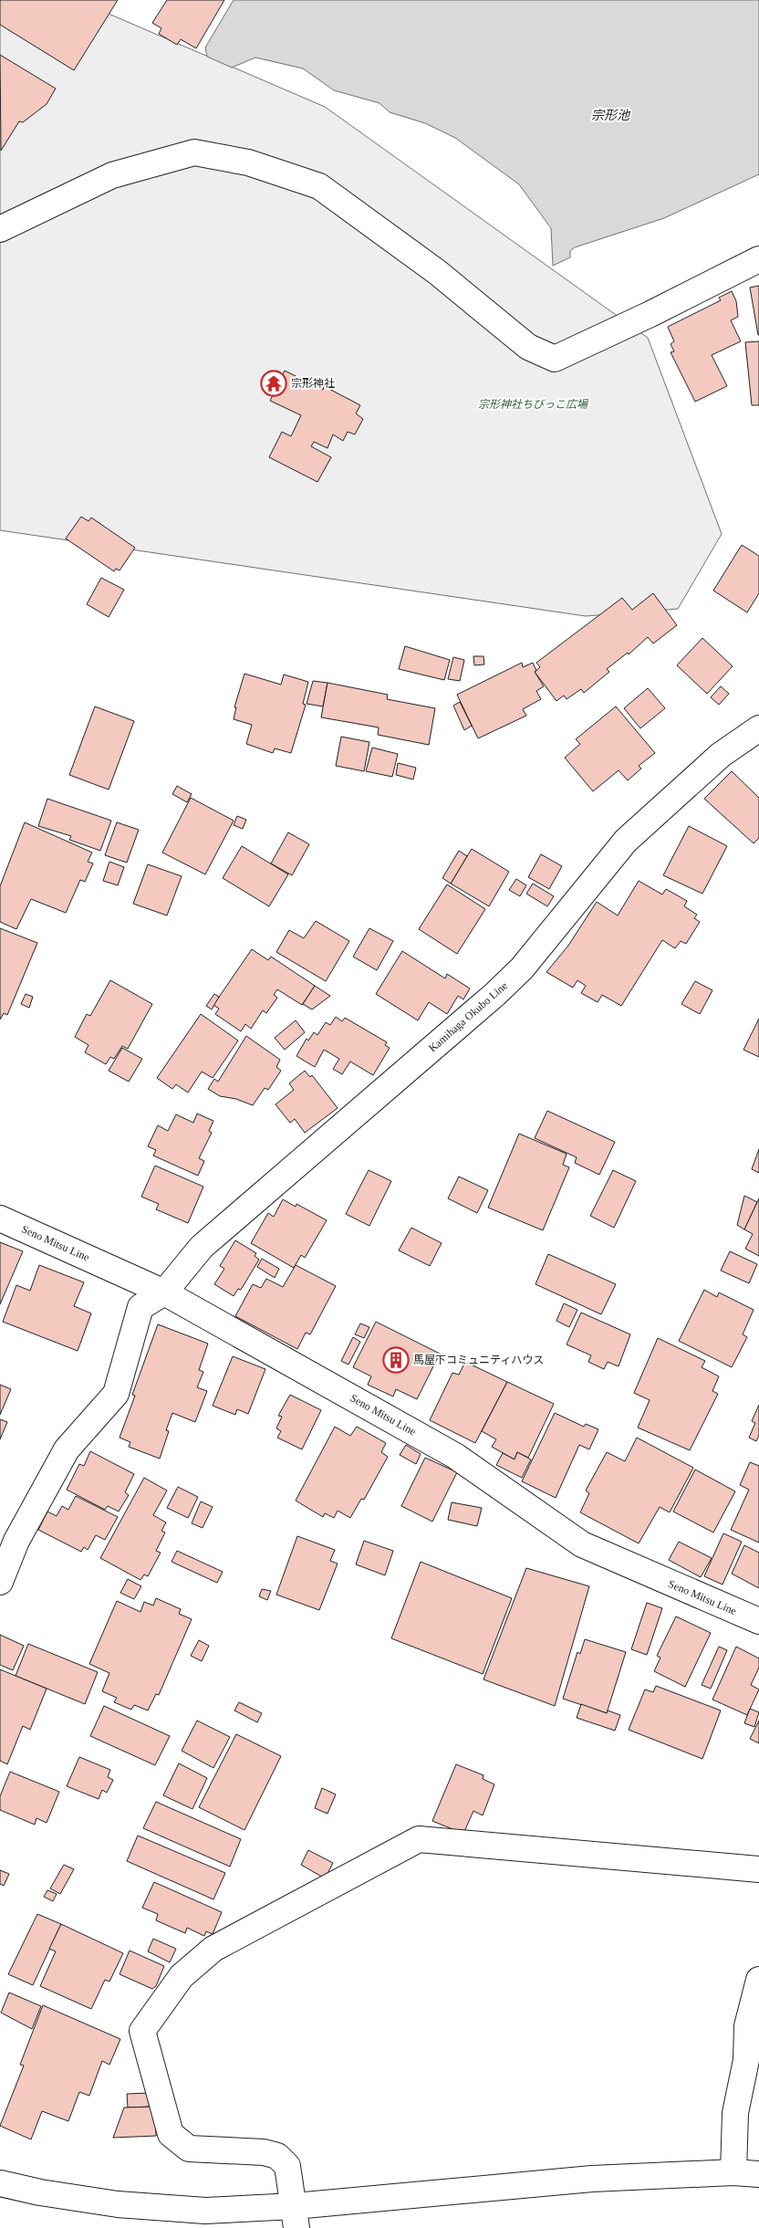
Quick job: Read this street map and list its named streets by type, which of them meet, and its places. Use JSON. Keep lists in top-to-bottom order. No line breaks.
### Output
{"streets":{"street":["Kamihaga Okubo Line","Seno Mitsu Line"]},"crossings":[["Kamihaga Okubo Line","Seno Mitsu Line"]],"water":["宗形池"],"parks":["宗形神社ちびっこ広場"],"places":{"temple":["宗形神社"],"building":["馬屋下コミュニティハウス"]}}
